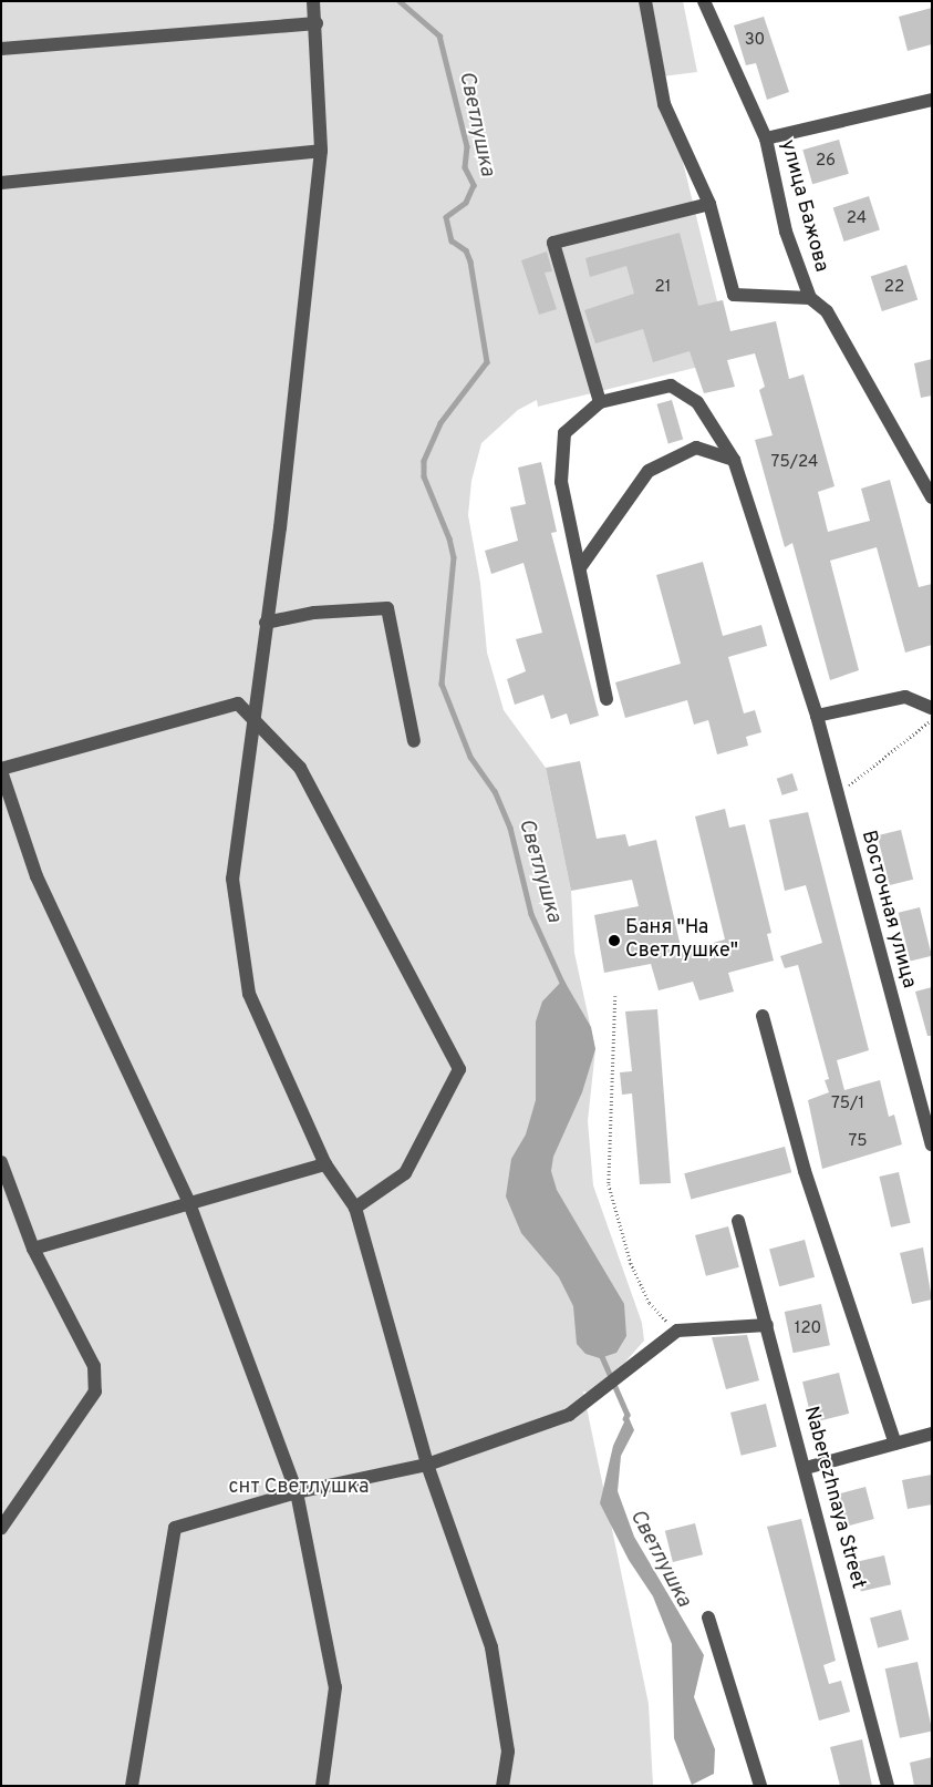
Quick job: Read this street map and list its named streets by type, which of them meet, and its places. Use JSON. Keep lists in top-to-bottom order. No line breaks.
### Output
{"streets":{"street":["улица Бажова","Восточная улица","Naberezhnaya Street"]},"water":["Светлушка"],"parks":["снт Светлушка"],"places":["Баня \"На Светлушке\""],"house_numbers":["30","26","24","21","22","75/24","75/1","75","120"]}
